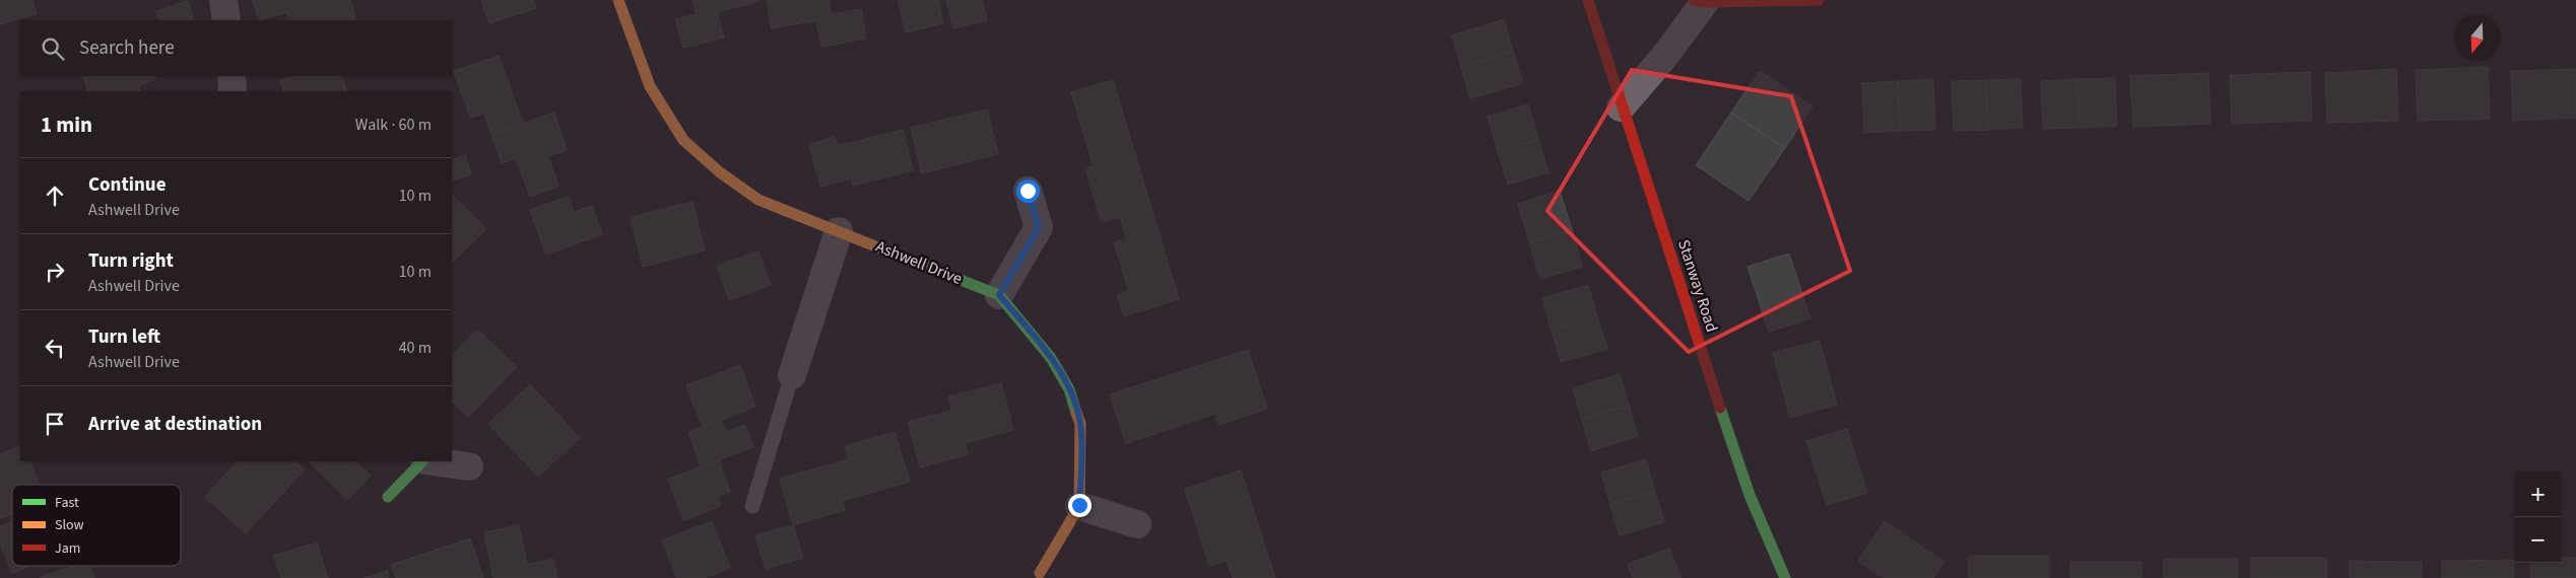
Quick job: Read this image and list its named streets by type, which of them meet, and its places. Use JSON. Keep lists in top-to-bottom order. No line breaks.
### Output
{"streets":{"street":["Ashwell Drive","Stanway Road"]},"legend":["Fast","Slow","Jam"],"north":"bottom","page":{"search":"Search here","heading":["1 min","Walk · 60 m"],"list":[["Continue","Ashwell Drive","10 m"],["Turn right","Ashwell Drive","10 m"],["Turn left","Ashwell Drive","40 m"],"Arrive at destination"],"map_buttons":["+","−"]}}
